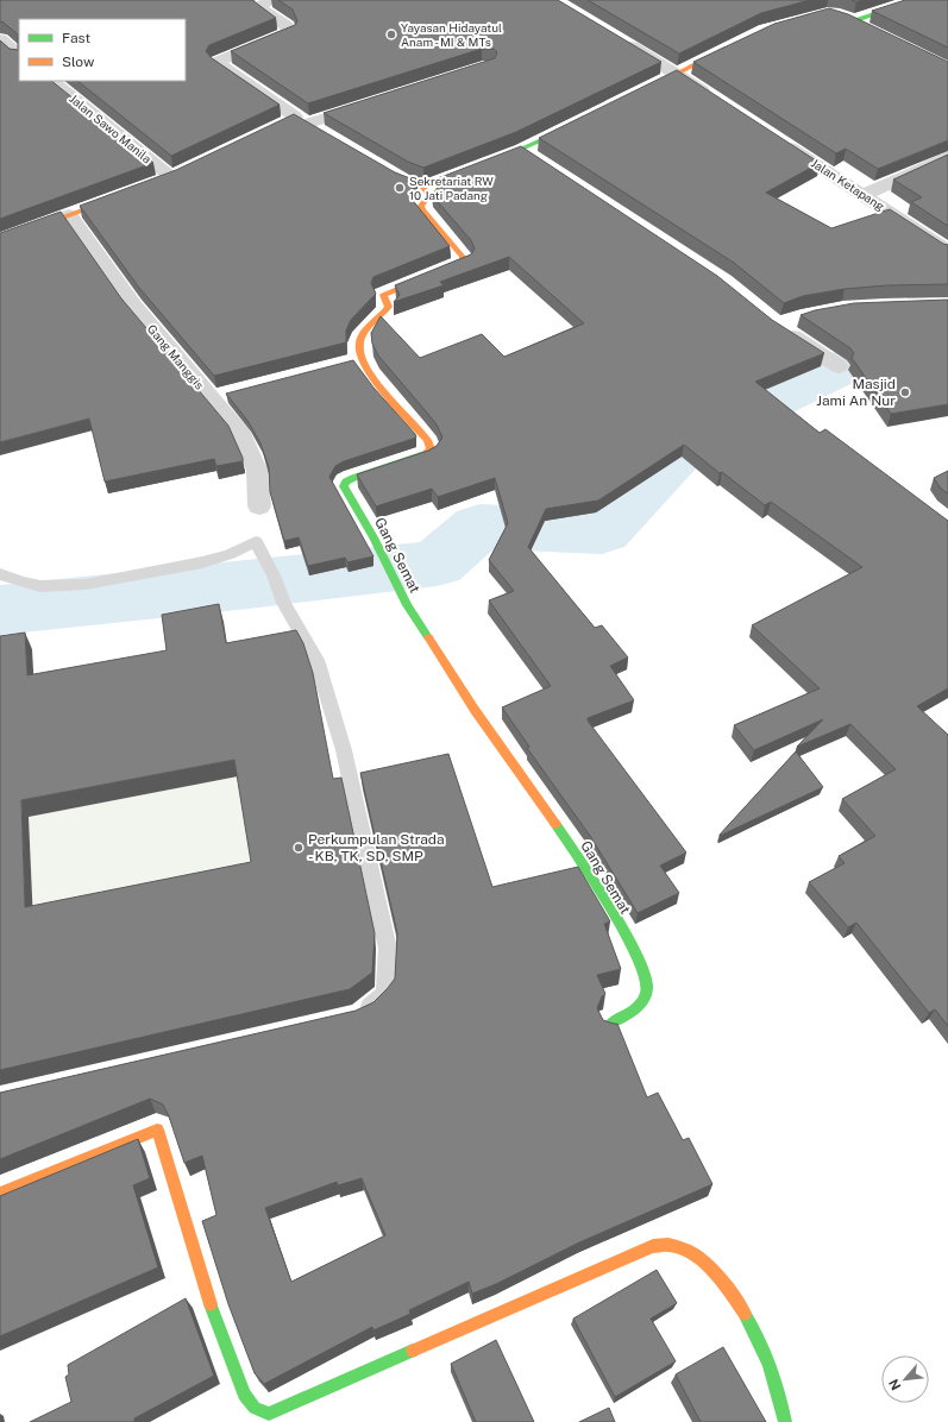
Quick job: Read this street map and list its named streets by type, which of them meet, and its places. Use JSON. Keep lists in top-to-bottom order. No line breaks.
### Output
{"streets":{"street":["Jalan Sawo Manila","Jalan Ketapang","Gang Manggis","Gang Semat"]},"places":["Yayasan Hidayatul Anam - MI & MTs","Sekretariat RW 10 Jati Padang","Masjid Jami An Nur","Perkumpulan Strada - KB, TK, SD, SMP"],"legend":["Fast","Slow"],"north":"bottom left"}
